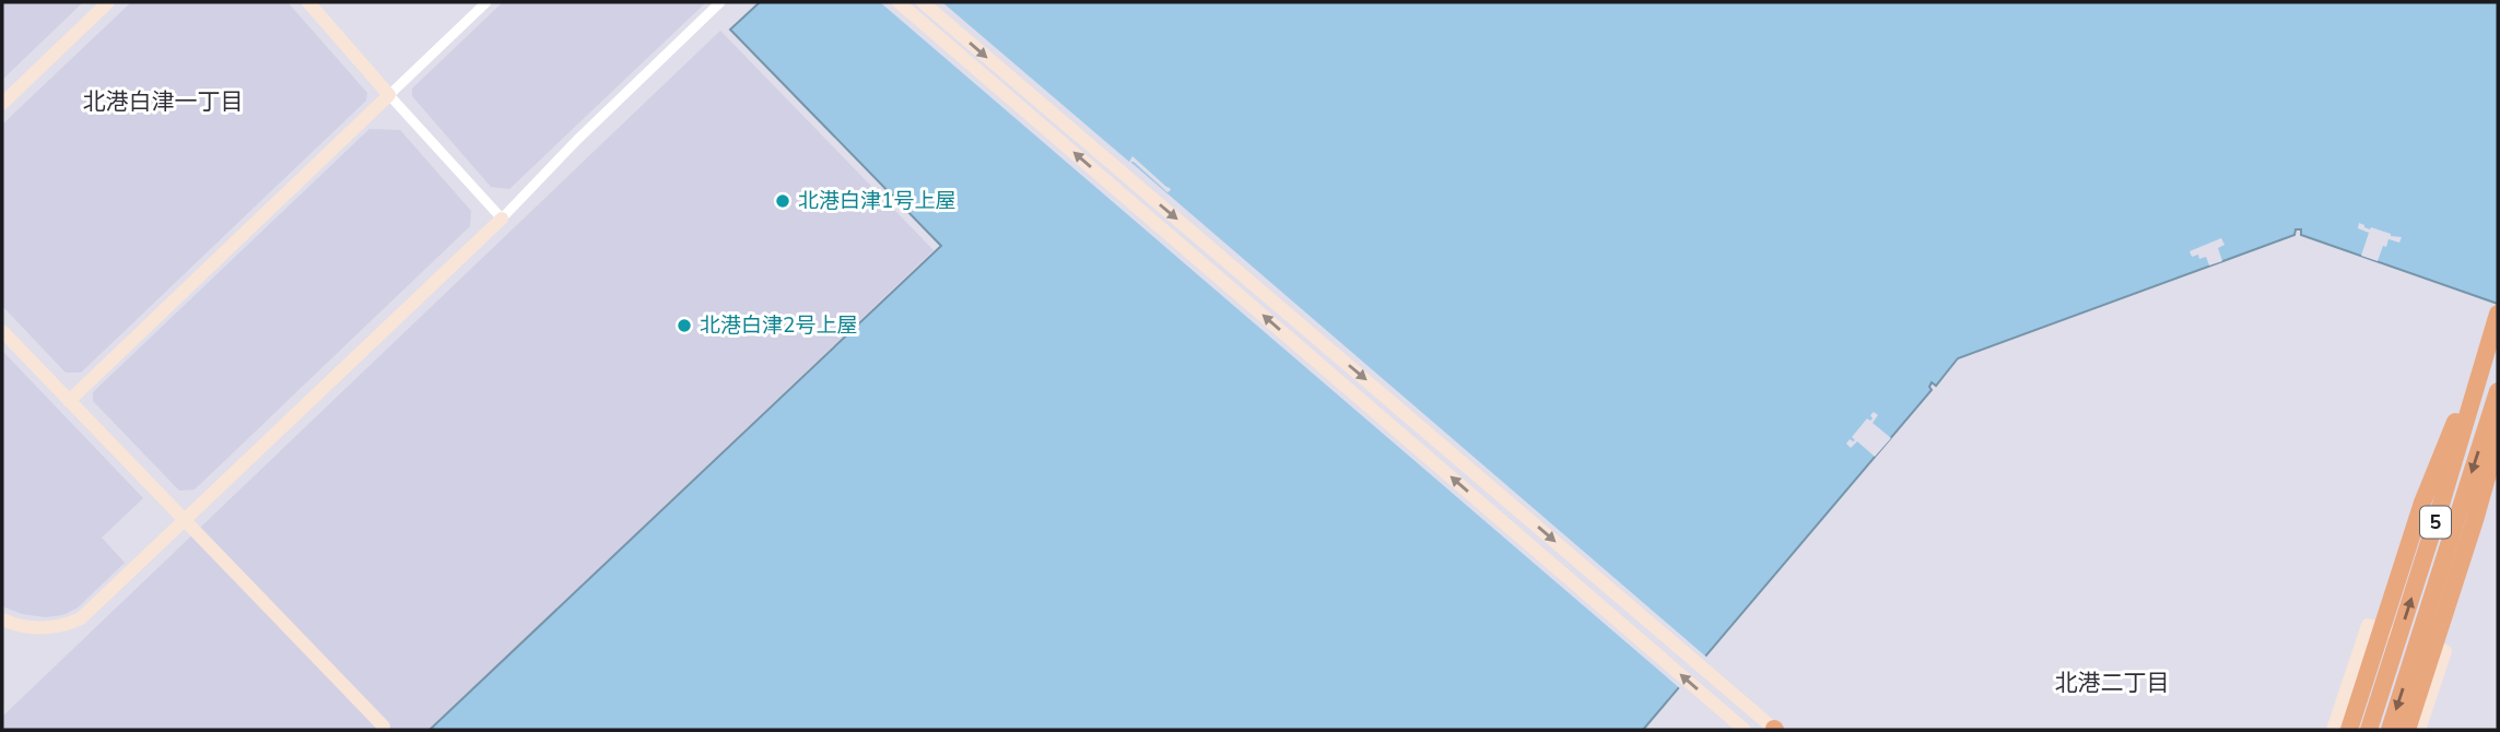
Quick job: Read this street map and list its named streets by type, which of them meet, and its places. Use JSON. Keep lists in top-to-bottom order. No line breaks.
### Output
{"streets":{"highway":["5"]},"districts":["北港白津一丁目","北港二丁目"],"places":["北港白津1号上屋","北港白津2号上屋"]}
